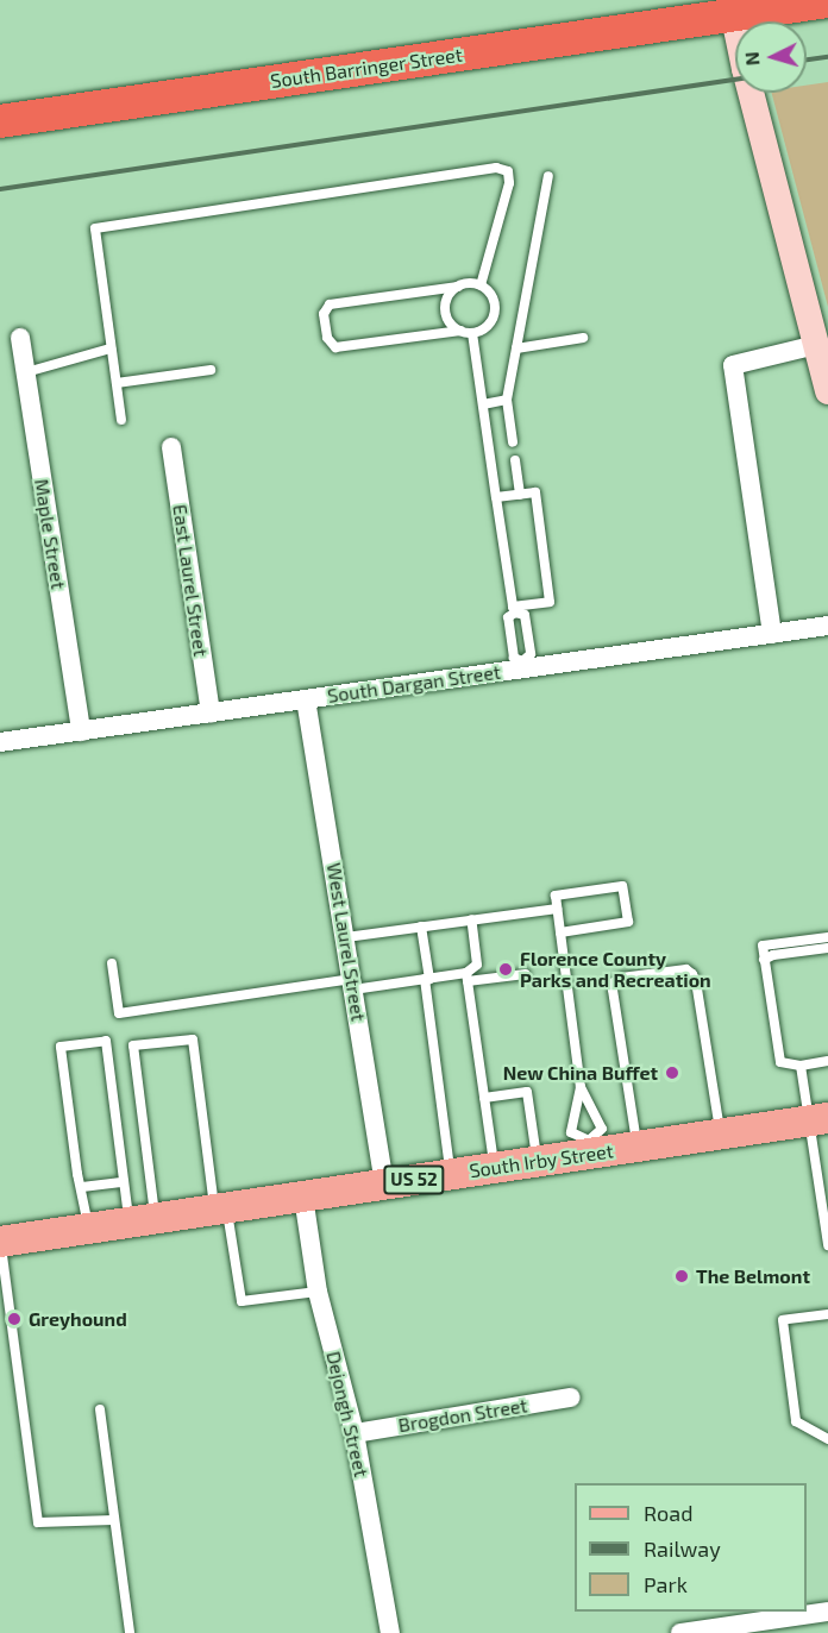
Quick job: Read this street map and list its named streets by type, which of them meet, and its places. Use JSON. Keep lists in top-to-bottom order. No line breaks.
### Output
{"streets":{"highway":["South Barringer Street"],"main road":["South Irby Street","US 52"],"street":["Maple Street","East Laurel Street","South Dargan Street","West Laurel Street","Dejongh Street","Brogdon Street"]},"crossings":[["Maple Street","South Dargan Street"],["East Laurel Street","South Dargan Street"],["South Dargan Street","West Laurel Street"],["West Laurel Street","South Irby Street"],["South Irby Street","Dejongh Street"],["Dejongh Street","Brogdon Street"]],"places":["Florence County Parks and Recreation","New China Buffet","The Belmont","Greyhound"],"legend":["Road","Railway","Park"],"north":"left"}
